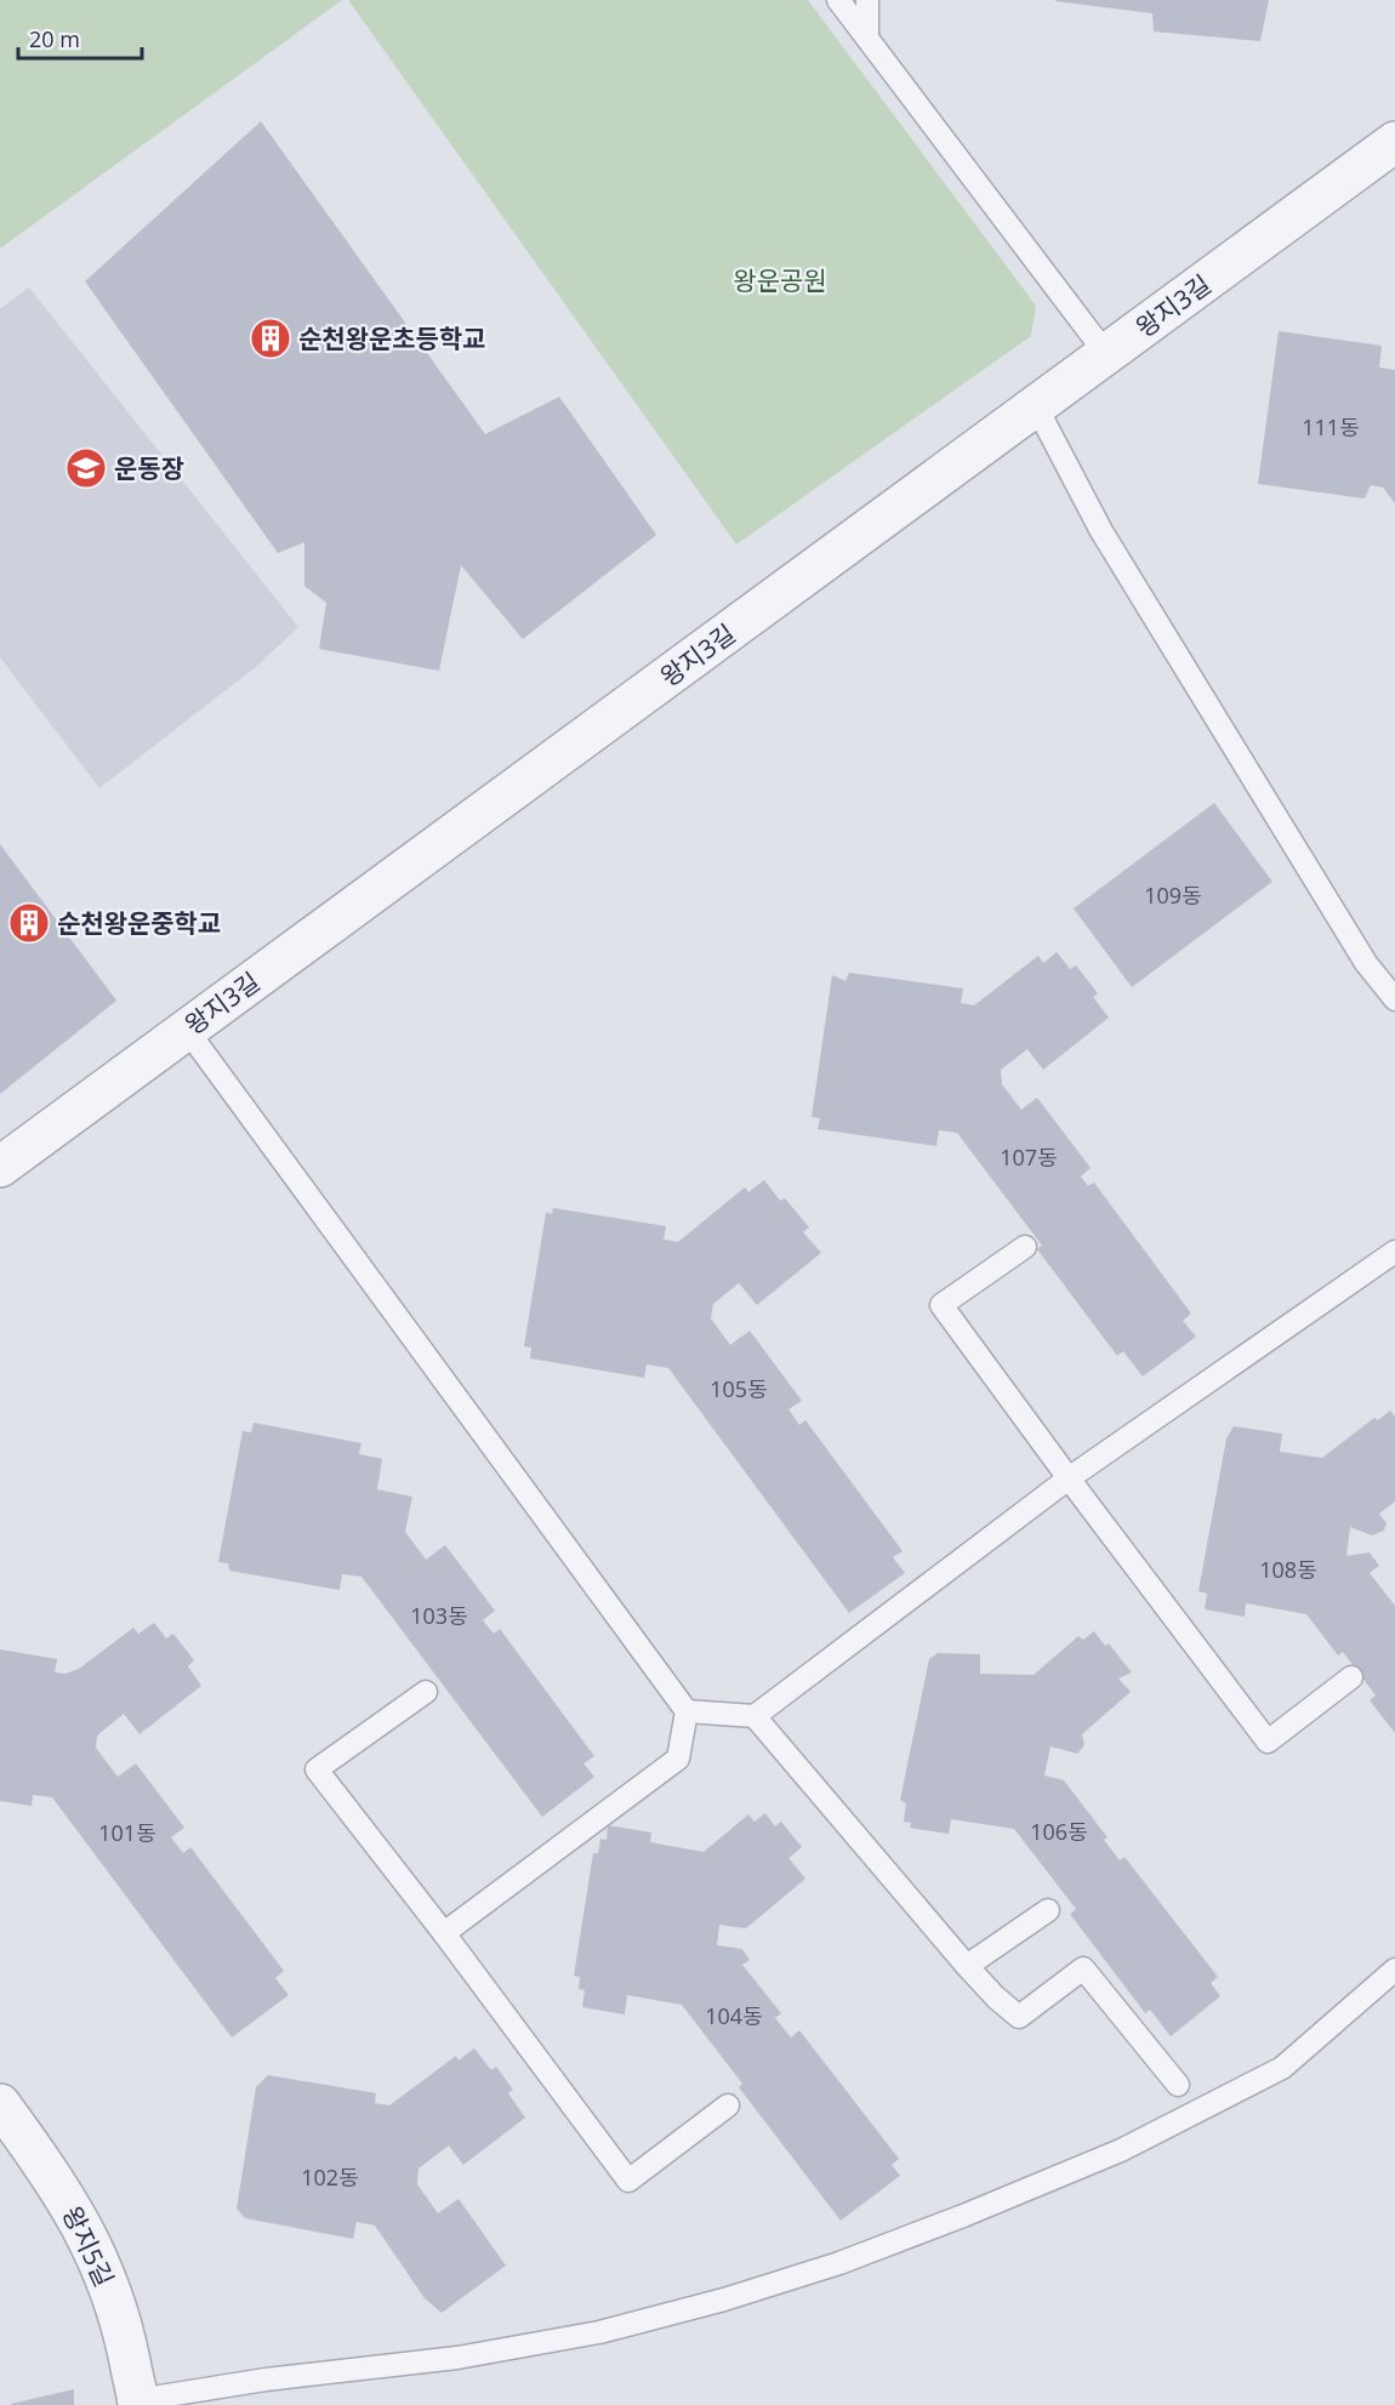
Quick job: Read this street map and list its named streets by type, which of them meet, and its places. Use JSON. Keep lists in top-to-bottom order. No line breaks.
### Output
{"streets":{"street":["왕지3길","왕지5길"]},"parks":["왕운공원"],"places":{"building":["순천왕운초등학교","순천왕운중학교"],"school or university":["운동장"]},"house_numbers":["111동","109동","107동","105동","108동","103동","106동","101동","104동","102동"],"scale_bar":"20 m"}
